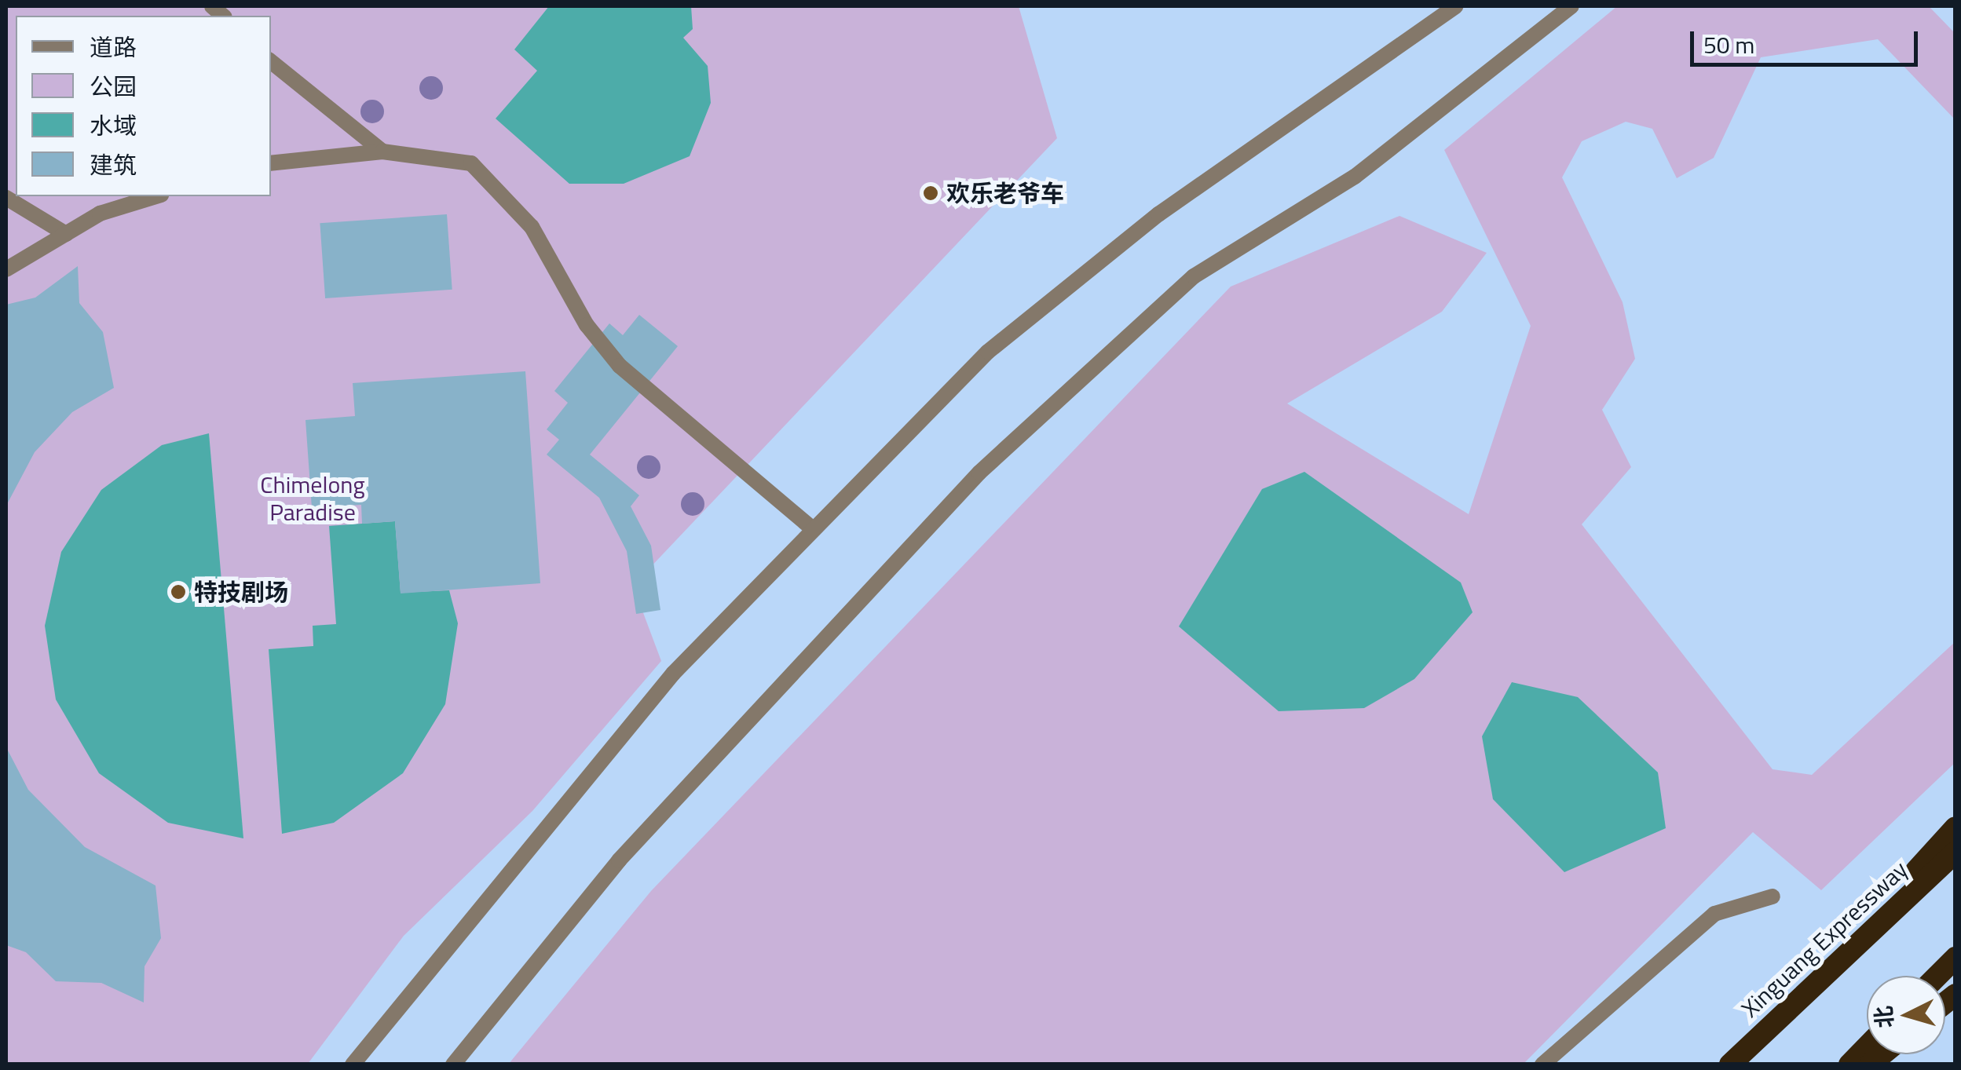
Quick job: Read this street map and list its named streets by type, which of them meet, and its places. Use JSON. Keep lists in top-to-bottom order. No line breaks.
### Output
{"streets":{"highway":["Xinguang Expressway"]},"parks":["Chimelong Paradise"],"places":["欢乐老爷车","特技剧场"],"legend":["道路","公园","水域","建筑"],"scale_bar":"50 m","north":"left"}
